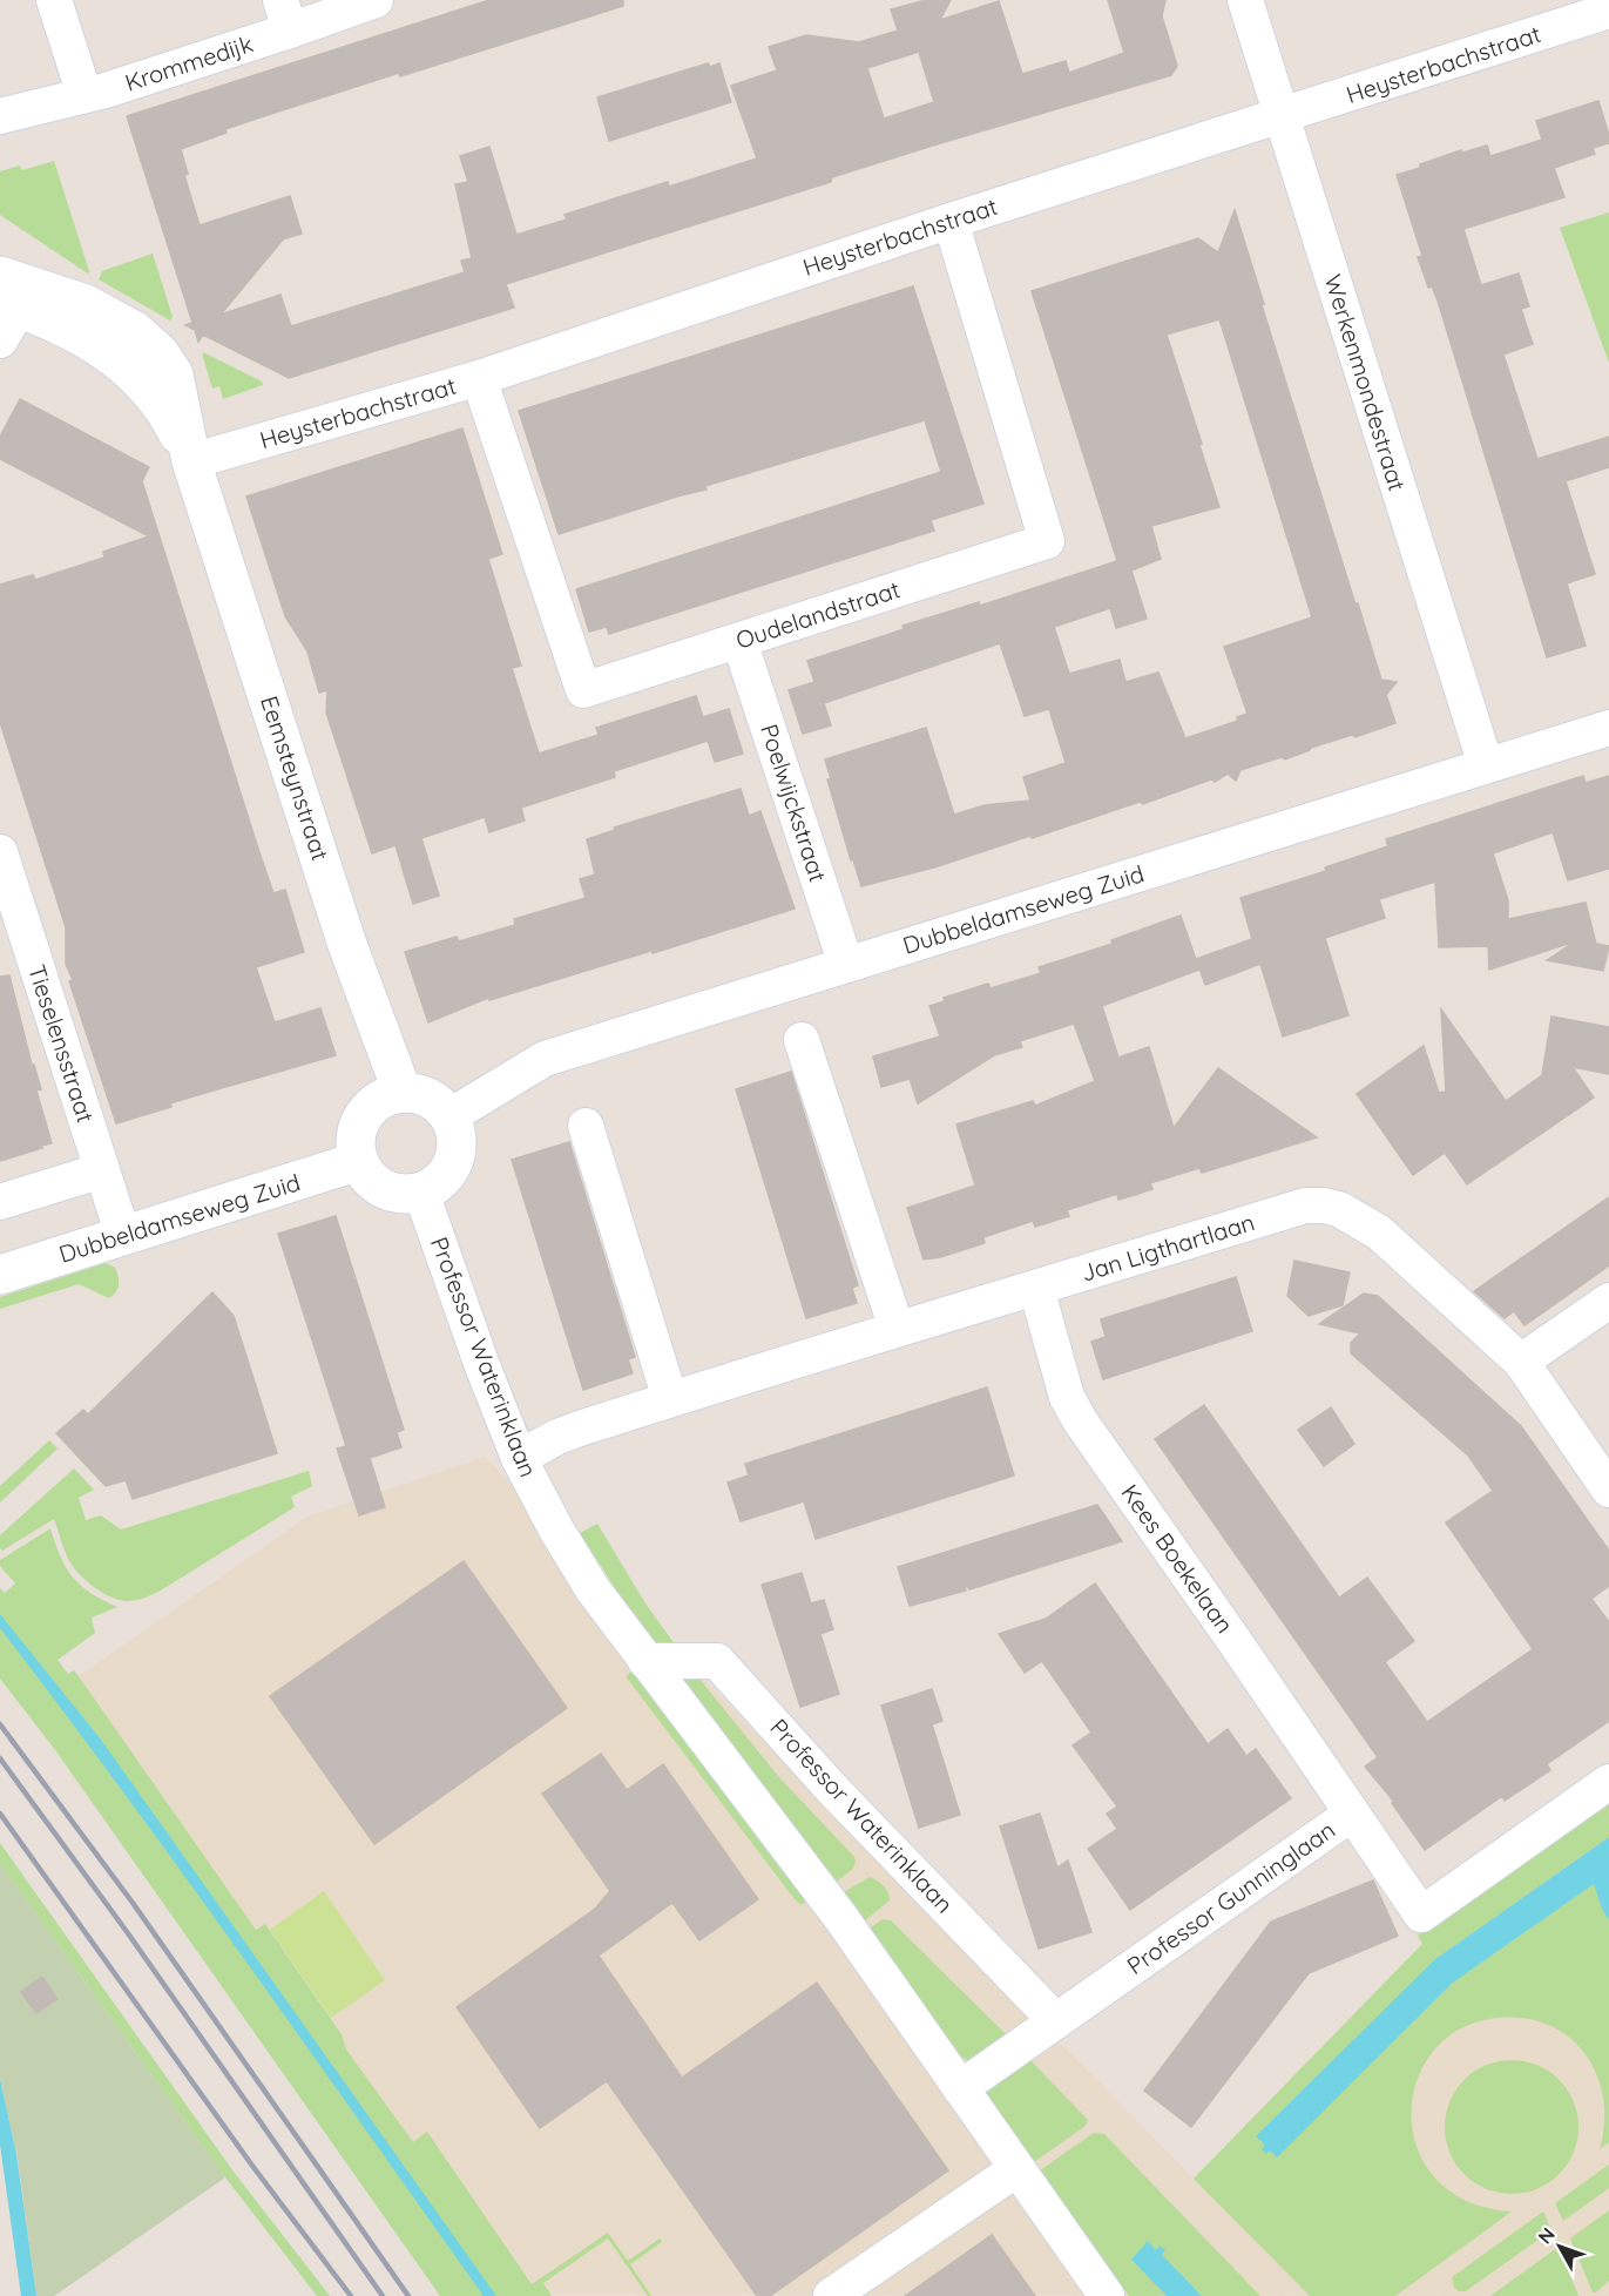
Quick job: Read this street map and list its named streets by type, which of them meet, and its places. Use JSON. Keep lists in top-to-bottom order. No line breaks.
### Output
{"streets":{"street":["Krommedijk","Heysterbachstraat","Werkenmondestraat","Oudelandstraat","Eemsteynstraat","Poelwijckstraat","Dubbeldamseweg Zuid","Tieselensstraat","Jan Ligthartlaan","Professor Waterinklaan","Kees Boekelaan","Professor Gunninglaan"]},"crossings":[["Heysterbachstraat","Werkenmondestraat"],["Heysterbachstraat","Oudelandstraat"],["Heysterbachstraat","Eemsteynstraat"],["Werkenmondestraat","Dubbeldamseweg Zuid"],["Oudelandstraat","Poelwijckstraat"],["Eemsteynstraat","Dubbeldamseweg Zuid"],["Eemsteynstraat","Professor Waterinklaan"],["Poelwijckstraat","Dubbeldamseweg Zuid"],["Dubbeldamseweg Zuid","Tieselensstraat"],["Dubbeldamseweg Zuid","Professor Waterinklaan"],["Jan Ligthartlaan","Professor Waterinklaan"],["Jan Ligthartlaan","Kees Boekelaan"],["Professor Waterinklaan","Professor Gunninglaan"],["Kees Boekelaan","Professor Gunninglaan"]],"north":"top left"}
